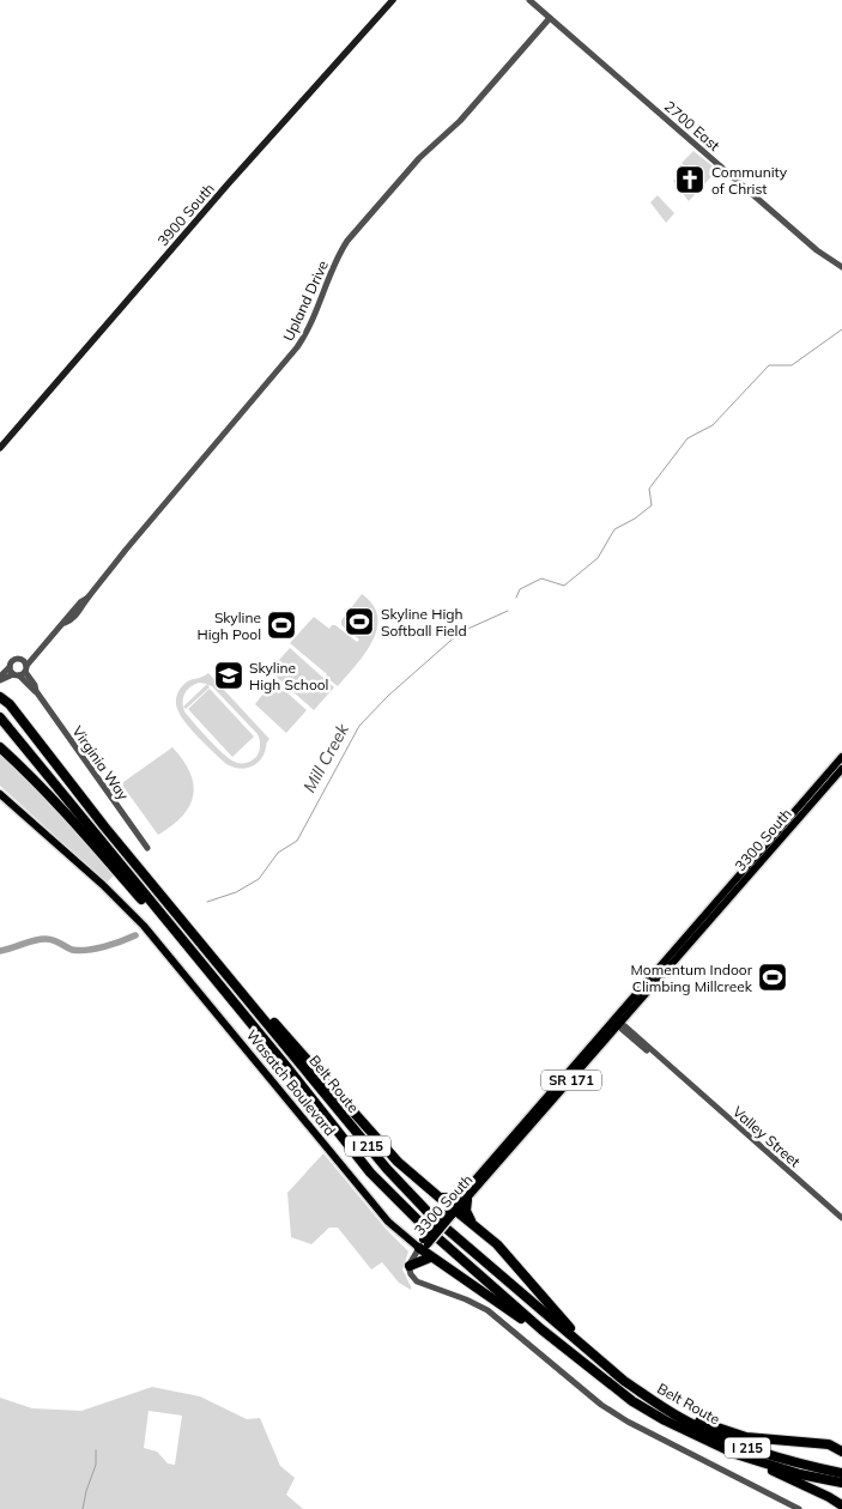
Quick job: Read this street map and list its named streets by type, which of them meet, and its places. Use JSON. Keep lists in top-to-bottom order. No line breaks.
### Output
{"streets":{"highway":["Belt Route","I 215"],"main road":["3900 South","3300 South","SR 171","Wasatch Boulevard"],"street":["2700 East","Upland Drive","Virginia Way","Valley Street"]},"crossings":[["2700 East","Upland Drive"],["Upland Drive","Virginia Way"],["3300 South","Wasatch Boulevard"],["3300 South","Valley Street"]],"water":["Mill Creek"],"places":{"church":["Community of Christ"],"sports":["Skyline High Softball Field","Skyline High Pool","Momentum Indoor Climbing Millcreek"],"school or university":["Skyline High School"]}}
